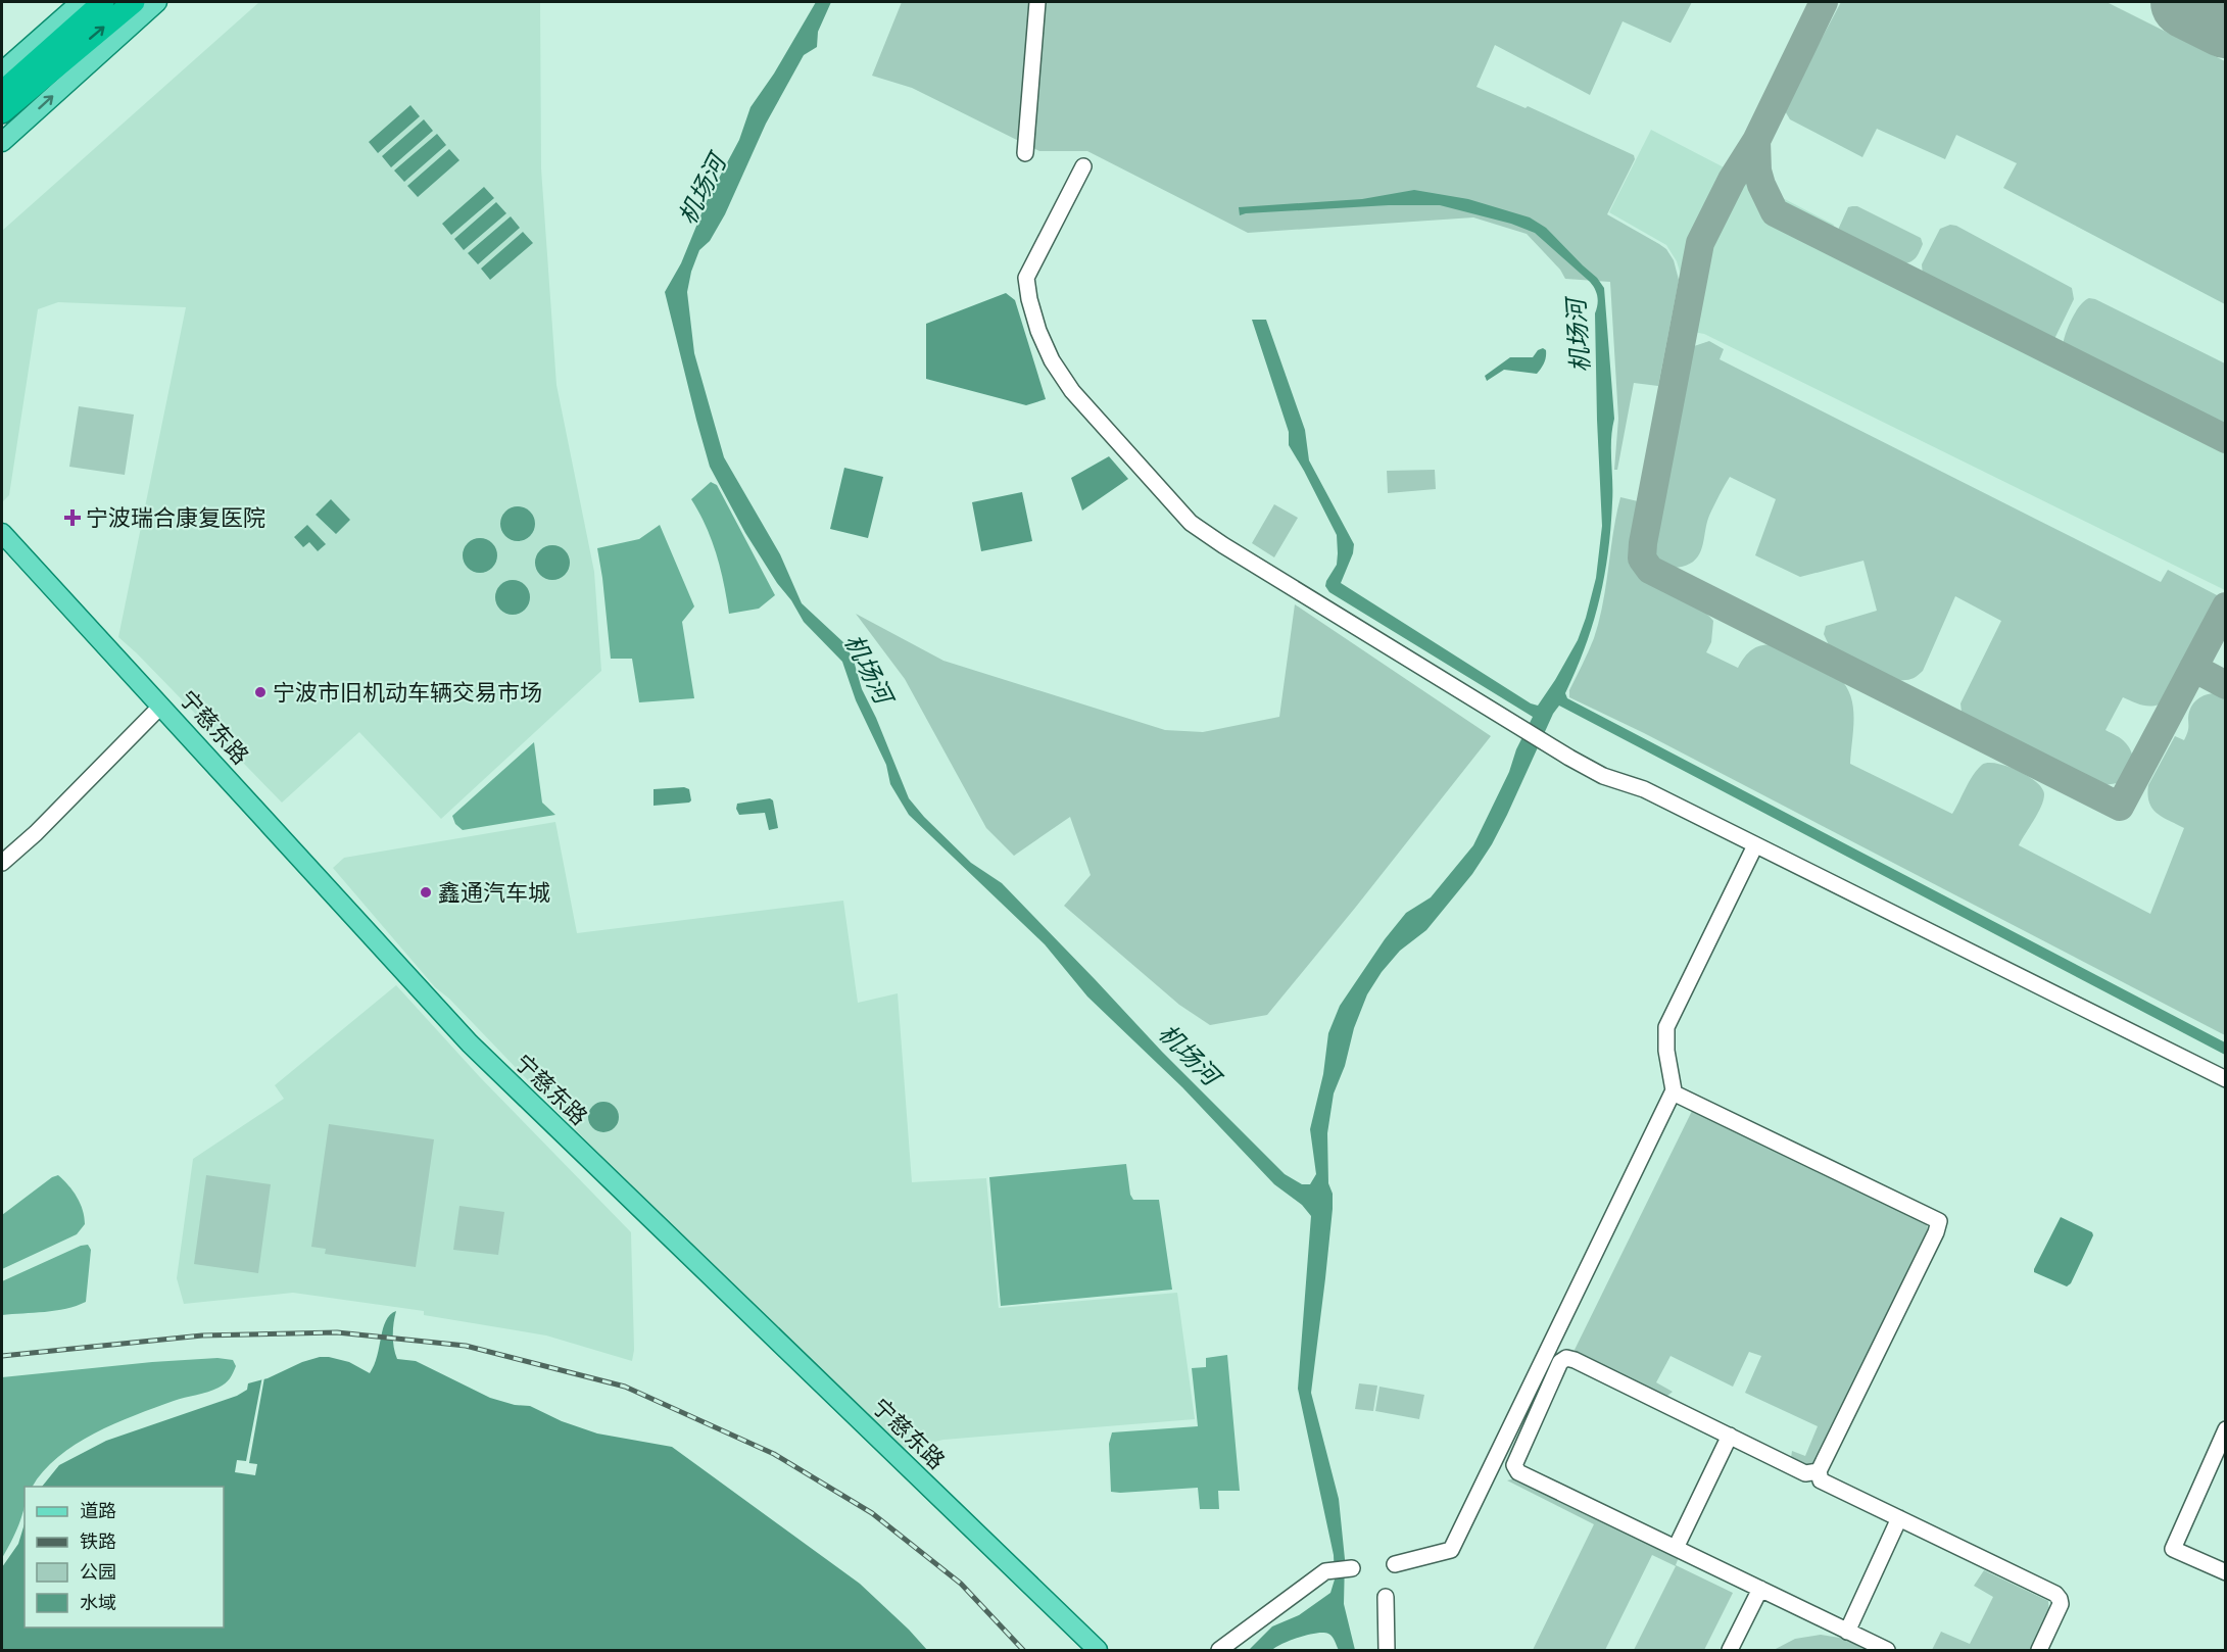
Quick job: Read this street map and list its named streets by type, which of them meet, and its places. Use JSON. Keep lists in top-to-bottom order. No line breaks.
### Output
{"streets":{"main road":["宁慈东路"]},"water":["机场河"],"places":{"health":["宁波瑞合康复医院"],"other":["宁波市旧机动车辆交易市场","鑫通汽车城"]},"legend":["道路","铁路","公园","水域"]}
